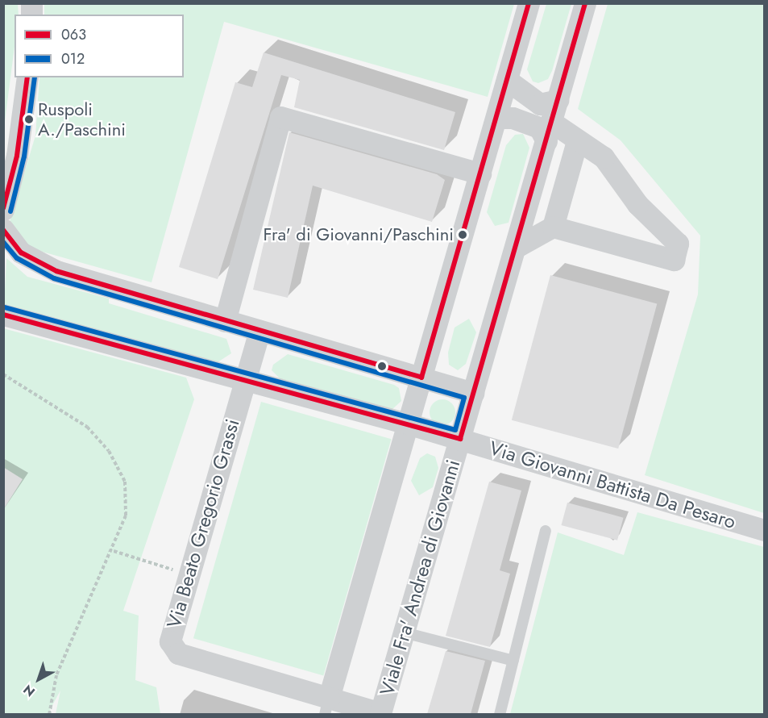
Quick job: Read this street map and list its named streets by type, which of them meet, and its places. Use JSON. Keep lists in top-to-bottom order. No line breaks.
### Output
{"streets":{"street":["Via Giovanni Battista Da Pesaro","Via Beato Gregorio Grassi","Viale Fra' Andrea di Giovanni"]},"crossings":[["Via Giovanni Battista Da Pesaro","Via Beato Gregorio Grassi"],["Via Giovanni Battista Da Pesaro","Viale Fra' Andrea di Giovanni"],["Via Beato Gregorio Grassi","Viale Fra' Andrea di Giovanni"]],"places":["Ruspoli A./Paschini","Fra' di Giovanni/Paschini"],"lines":["transit line 063","transit line 012"],"legend":["063","012"],"north":"bottom left"}
